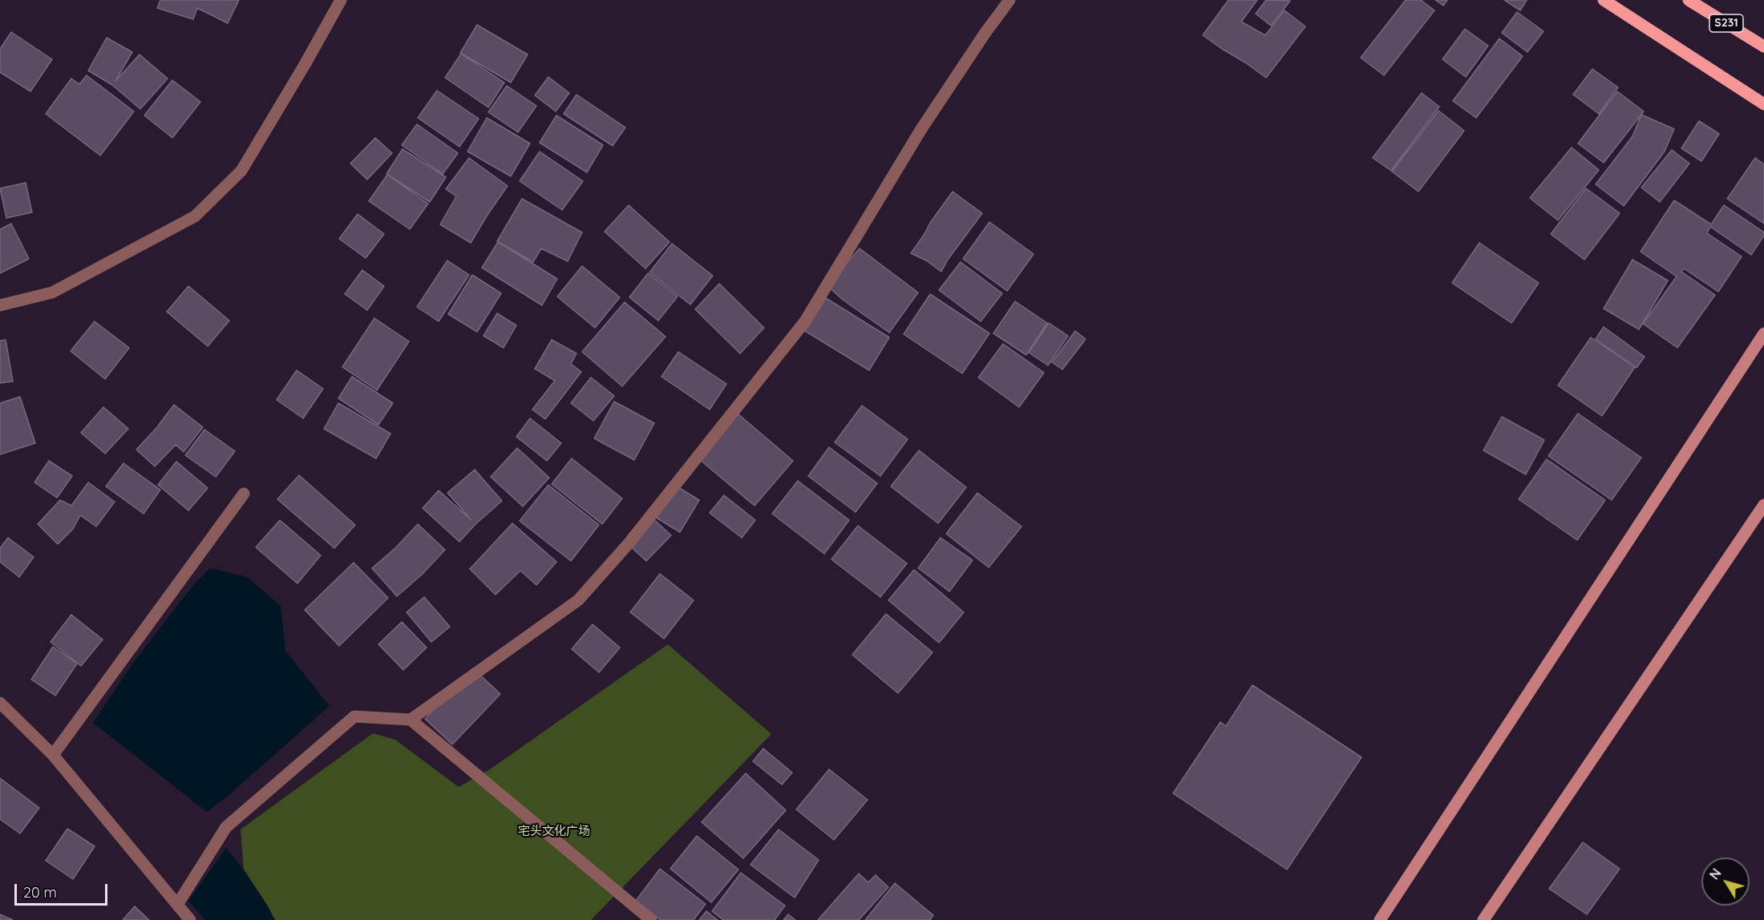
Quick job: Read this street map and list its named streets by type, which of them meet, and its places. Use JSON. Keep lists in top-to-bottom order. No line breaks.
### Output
{"streets":{"main road":["S231"]},"parks":["宅头文化广场"],"scale_bar":"20 m","north":"top left"}
